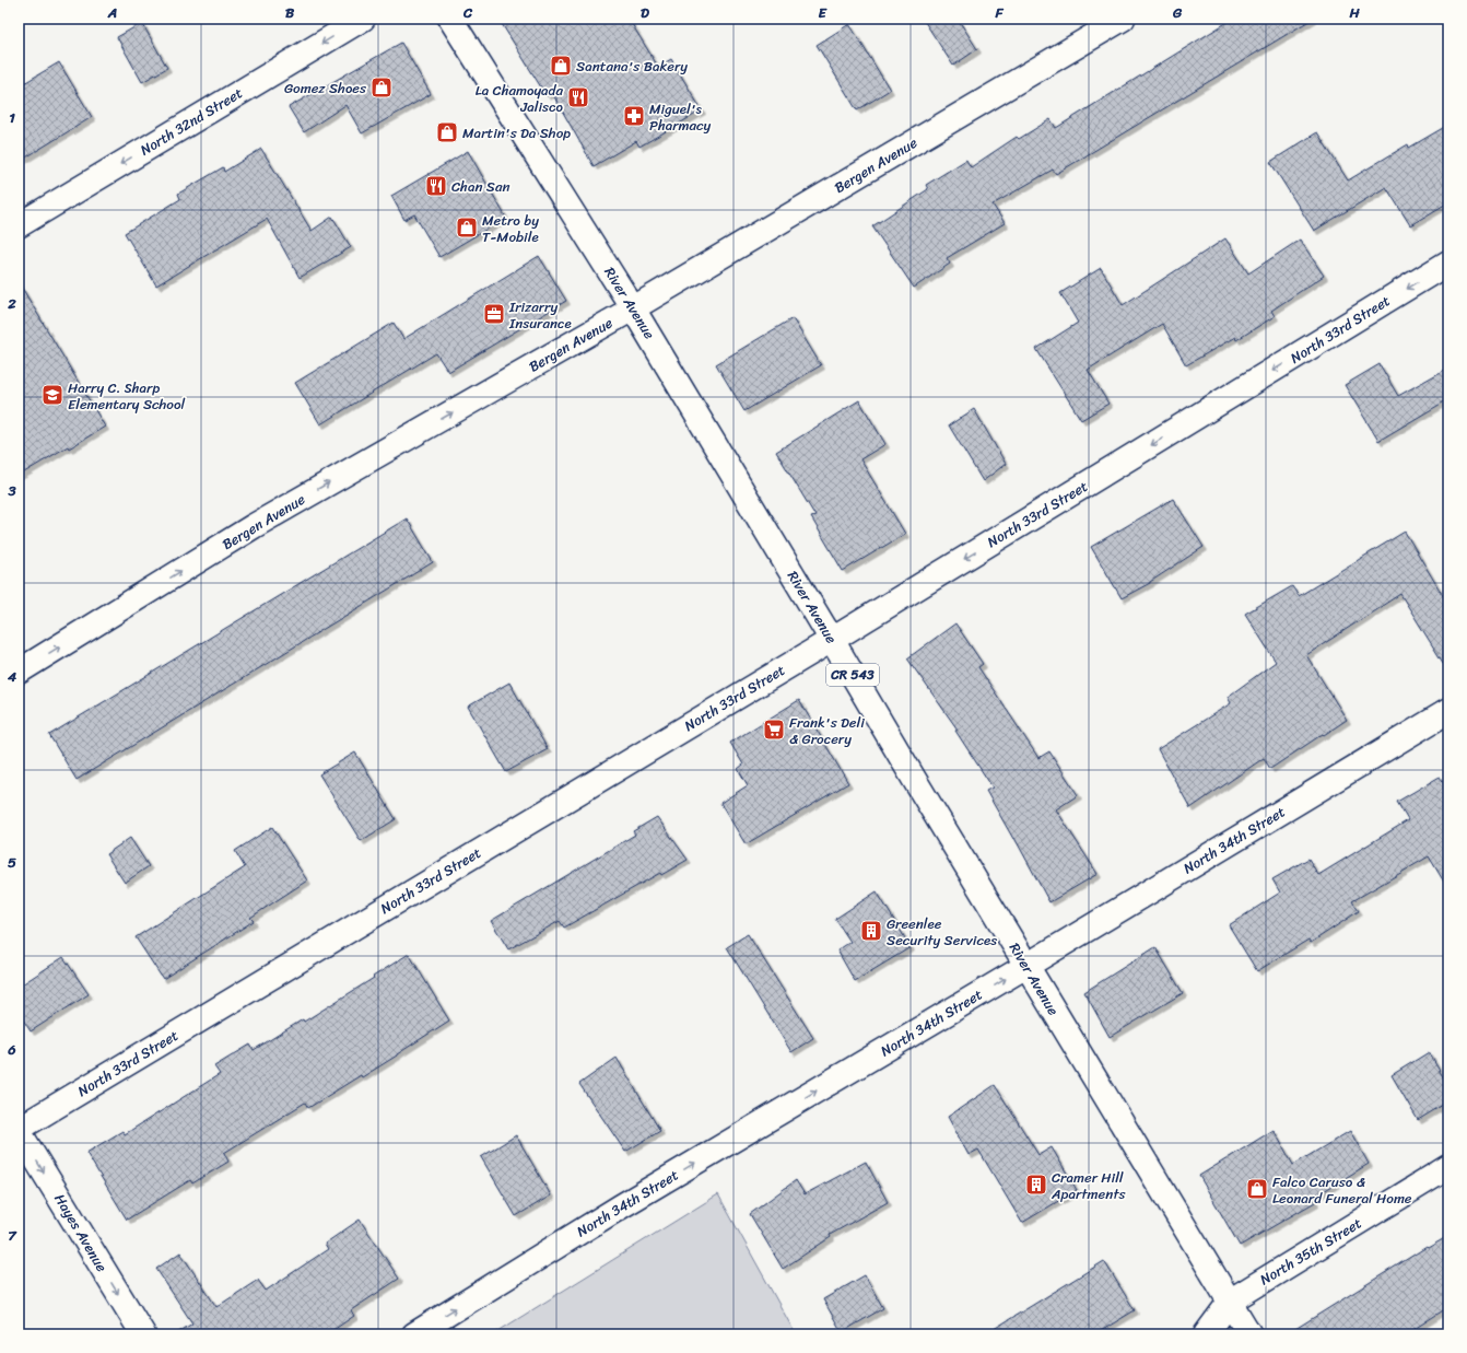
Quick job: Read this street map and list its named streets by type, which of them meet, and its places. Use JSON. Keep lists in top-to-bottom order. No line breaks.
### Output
{"streets":{"street":["North 32nd Street","Bergen Avenue","River Avenue","North 33rd Street","CR 543","North 34th Street","Hayes Avenue","North 35th Street"]},"crossings":[["Bergen Avenue","River Avenue"],["River Avenue","North 33rd Street"],["River Avenue","North 34th Street"],["River Avenue","North 35th Street"],["North 33rd Street","Hayes Avenue"]],"one_way":["North 32nd Street","Bergen Avenue","North 33rd Street","North 34th Street","Hayes Avenue"],"places":{"shop":["Santana's Bakery","Gomez Shoes","Martin's Da Shop","Metro by T-Mobile","Falco Caruso & Leonard Funeral Home"],"restaurant":["La Chamoyada Jalisco","Chan San"],"pharmacy":["Miguel's Pharmacy"],"office":["Irizarry Insurance"],"school or university":["Harry C. Sharp Elementary School"],"supermarket":["Frank's Deli & Grocery"],"building":["Greenlee Security Services","Cramer Hill Apartments"]},"grid":{"columns":["A","B","C","D","E","F","G","H"],"rows":["1","2","3","4","5","6","7"]}}
